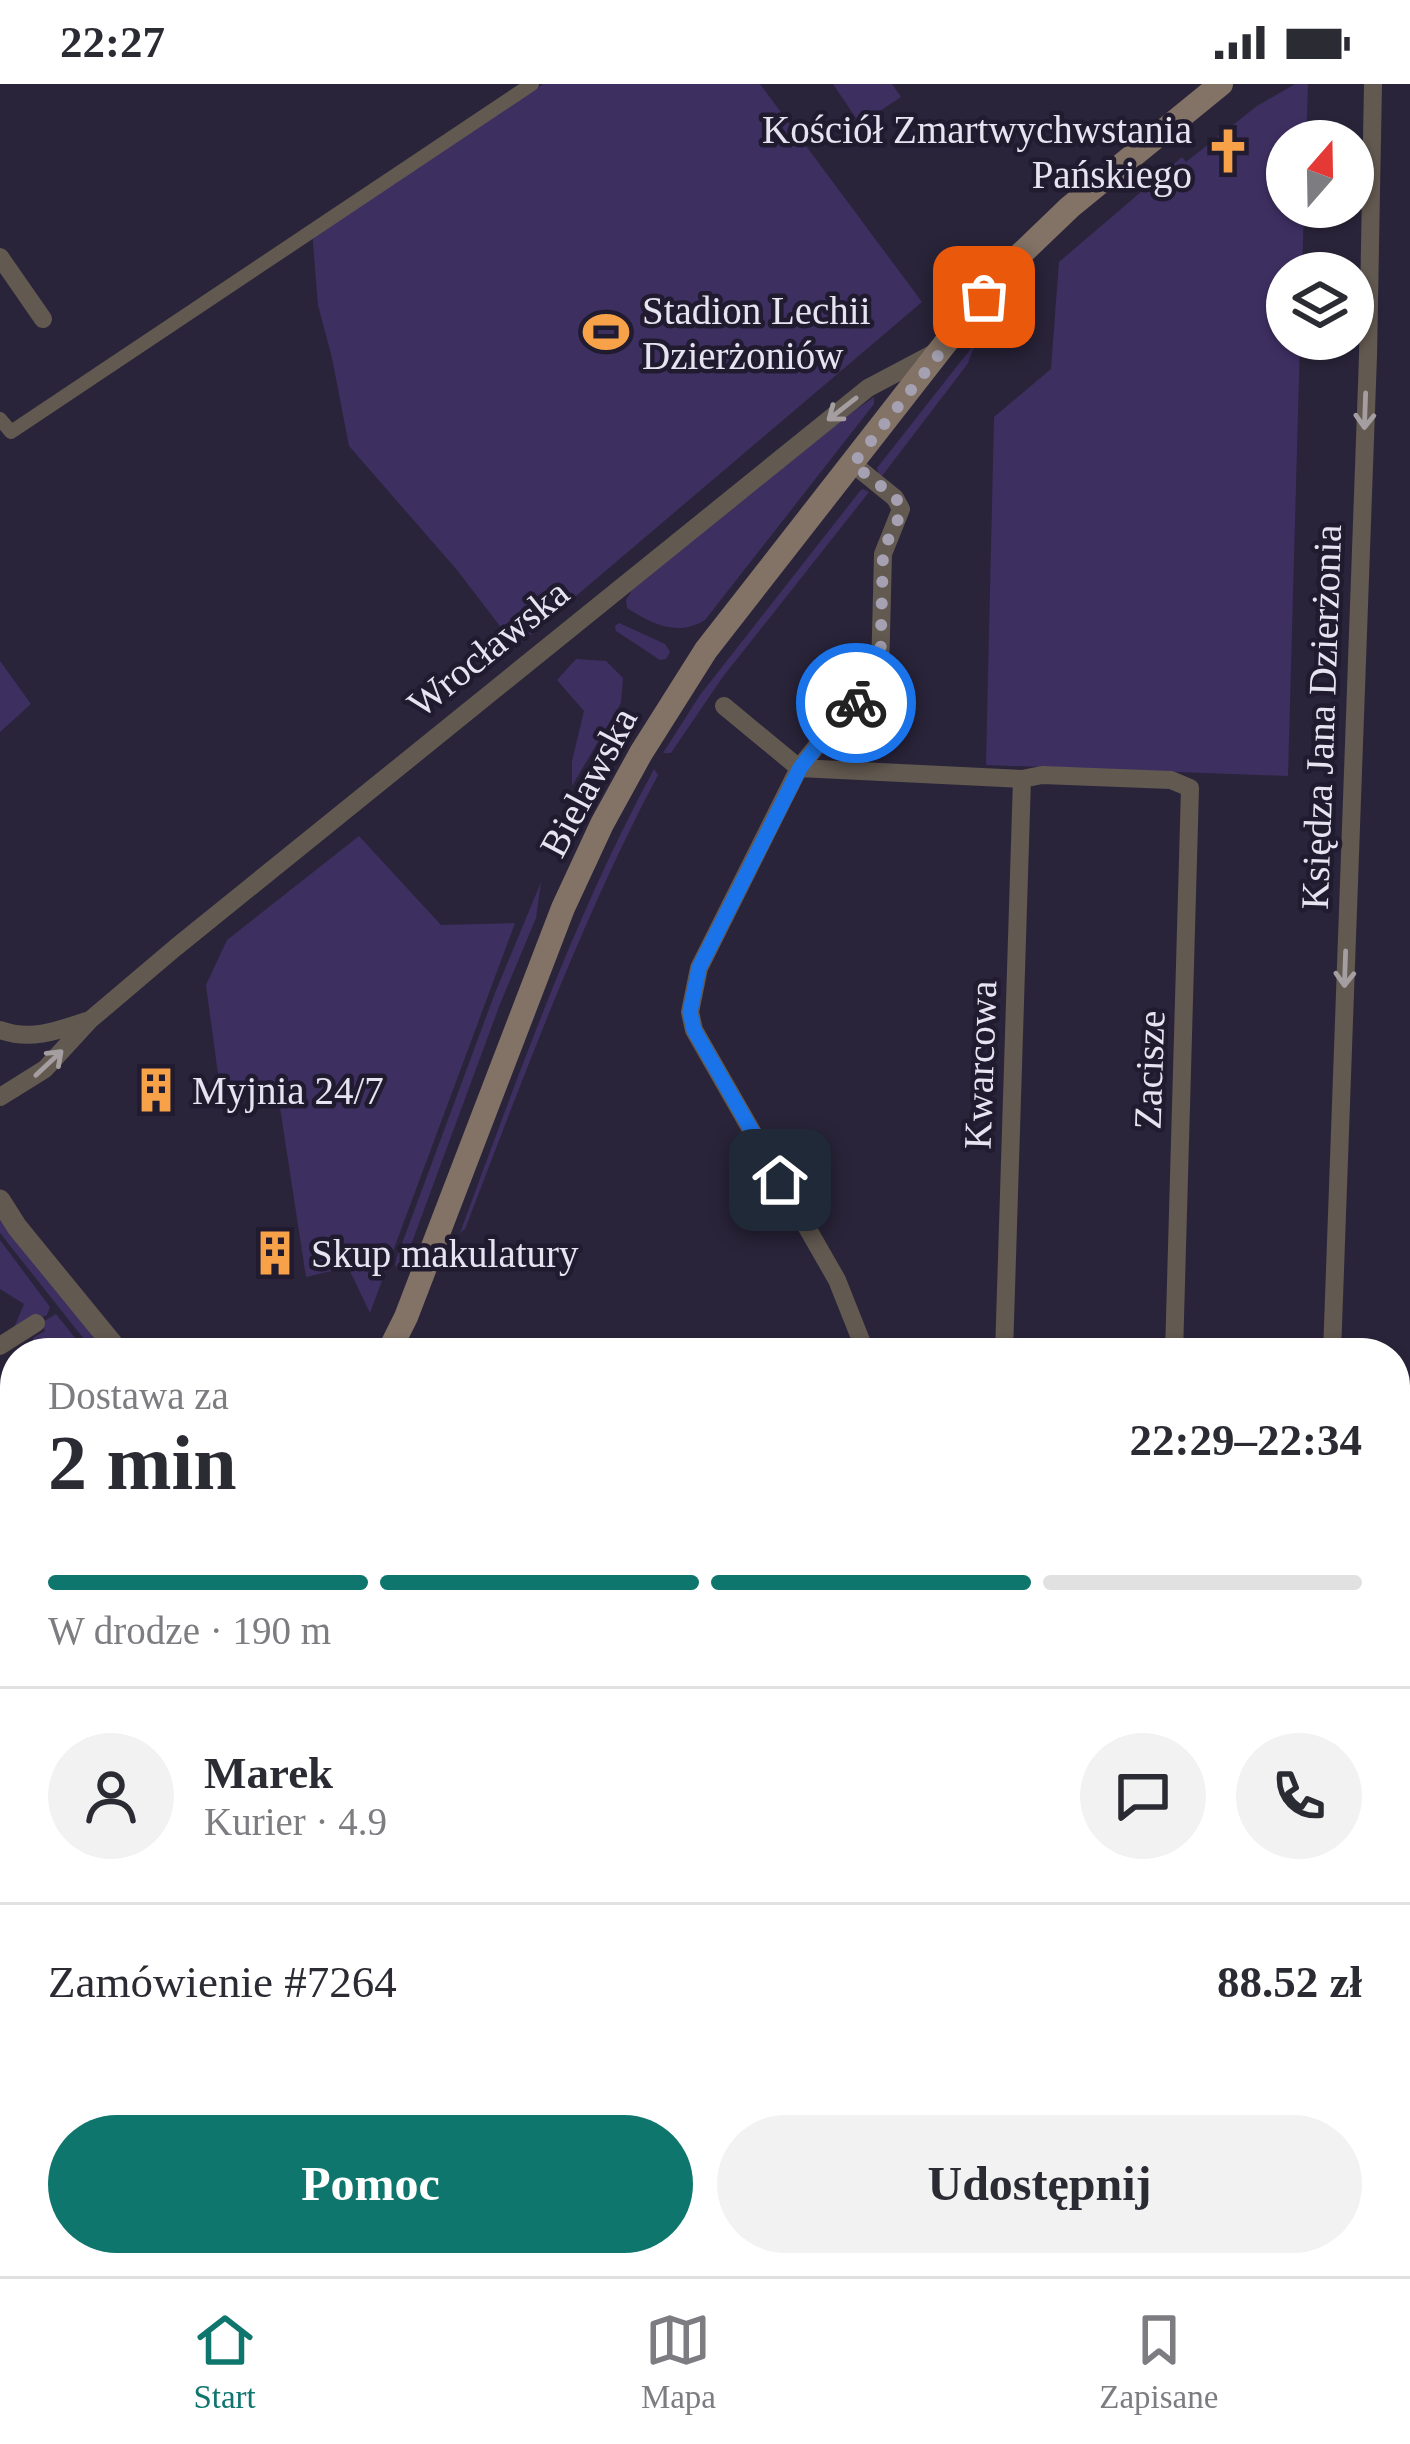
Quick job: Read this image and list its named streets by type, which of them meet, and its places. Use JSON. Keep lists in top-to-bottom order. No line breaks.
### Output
{"streets":{"main road":["Bielawska"],"street":["Wrocławska","Księdza Jana Dzierżonia","Kwarcowa","Zacisze"]},"crossings":[["Wrocławska","Bielawska"],["Kwarcowa","Zacisze"]],"one_way":["Wrocławska","Księdza Jana Dzierżonia"],"places":{"church":["Kościół Zmartwychwstania Pańskiego"],"sports":["Stadion Lechii Dzierżoniów"],"building":["Myjnia 24/7","Skup makulatury"]},"north":"top","page":{"status":"22:27","heading":["2 min","Dostawa za","22:29–22:34"],"panel":["Marek","Kurier · 4.9","Zamówienie #7264","88.52 zł"],"bar":"W drodze · 190 m","buttons":["Pomoc","Udostępnij"],"tabs":["Start","Mapa","Zapisane"]}}
